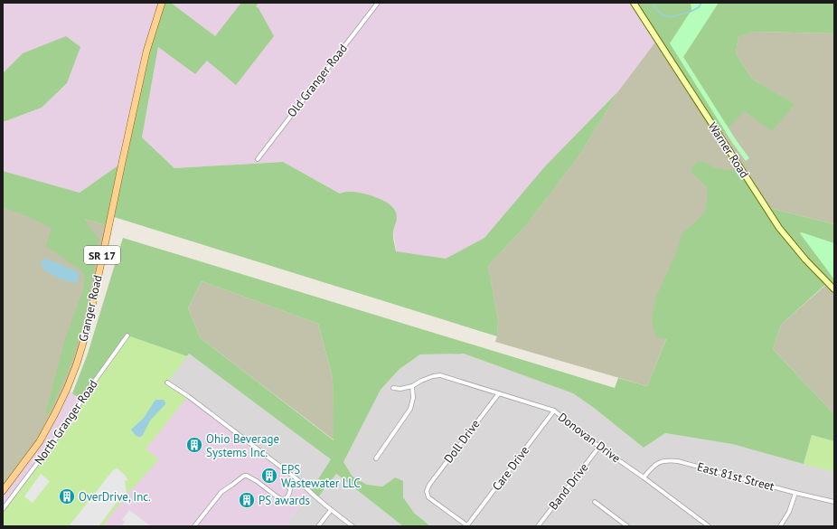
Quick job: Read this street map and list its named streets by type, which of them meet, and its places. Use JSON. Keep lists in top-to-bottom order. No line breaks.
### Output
{"streets":{"main road":["Warner Road","SR 17","Granger Road"],"street":["Old Granger Road","North Granger Road","Donovan Drive","Doll Drive","Care Drive","East 81st Street","Band Drive"]},"crossings":[["Donovan Drive","Doll Drive"],["Donovan Drive","Care Drive"],["Donovan Drive","East 81st Street"],["Donovan Drive","Band Drive"],["Doll Drive","Care Drive"]],"places":{"building":["Ohio Beverage Systems Inc.","EPS Wastewater LLC","OverDrive, Inc.","PS awards"]}}
